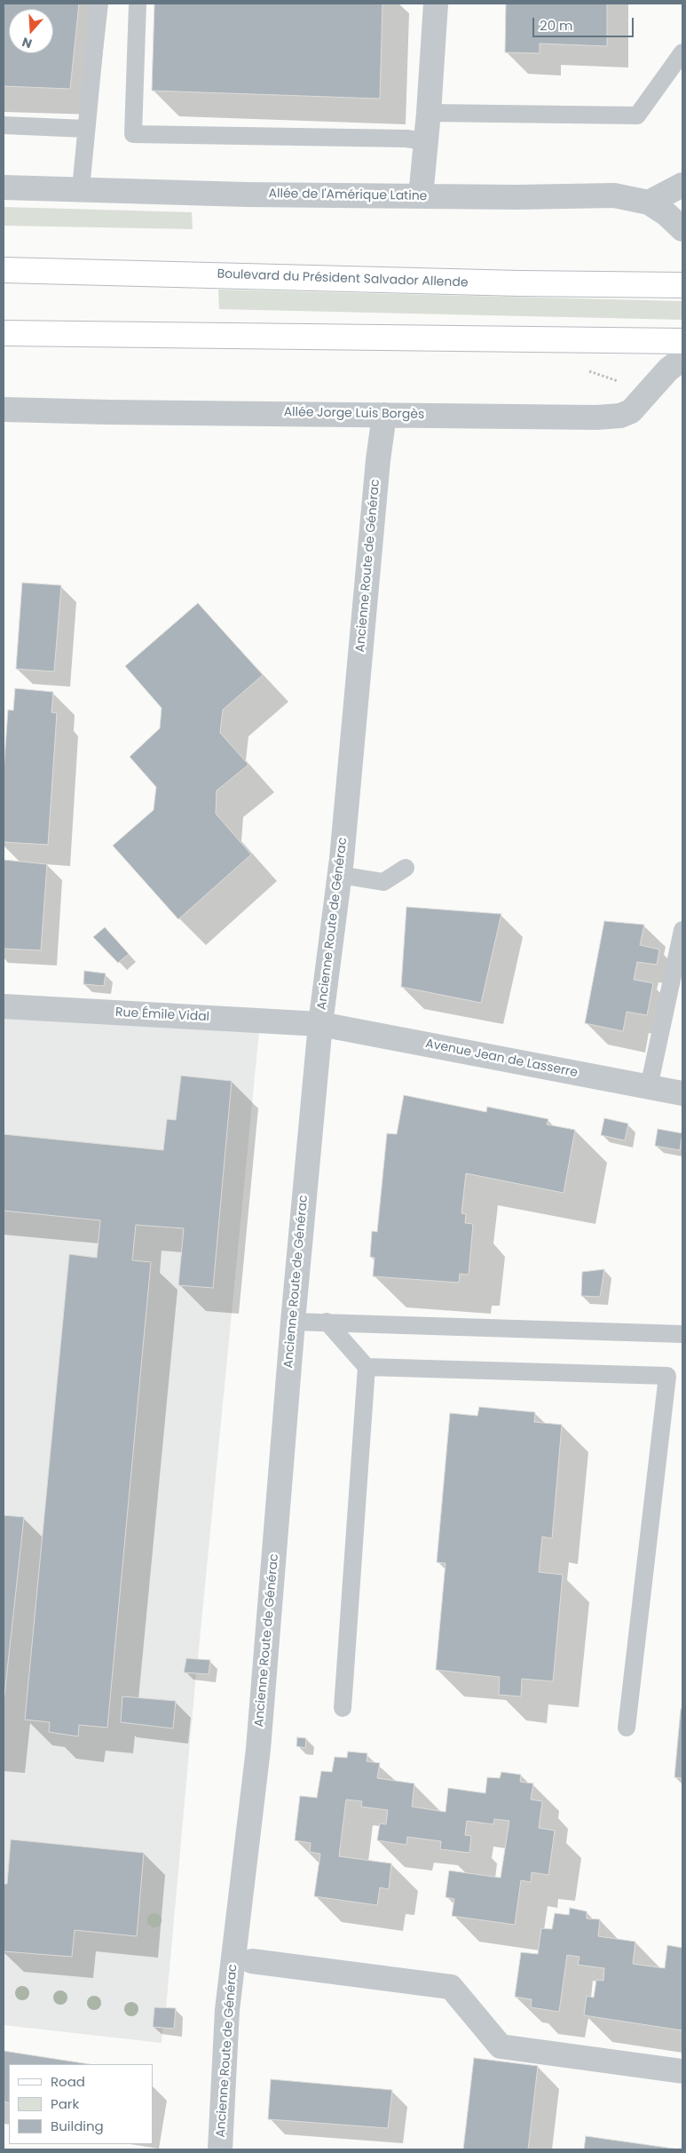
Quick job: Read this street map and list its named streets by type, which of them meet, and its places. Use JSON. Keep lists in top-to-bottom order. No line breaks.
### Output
{"streets":{"main road":["Boulevard du Président Salvador Allende"],"street":["Allée de l'Amérique Latine","Allée Jorge Luis Borgès","Ancienne Route de Générac","Rue Émile Vidal","Avenue Jean de Lasserre"]},"crossings":[["Allée Jorge Luis Borgès","Ancienne Route de Générac"],["Ancienne Route de Générac","Rue Émile Vidal"],["Ancienne Route de Générac","Avenue Jean de Lasserre"],["Rue Émile Vidal","Avenue Jean de Lasserre"]],"legend":["Road","Park","Building"],"scale_bar":"20 m","north":"bottom"}
